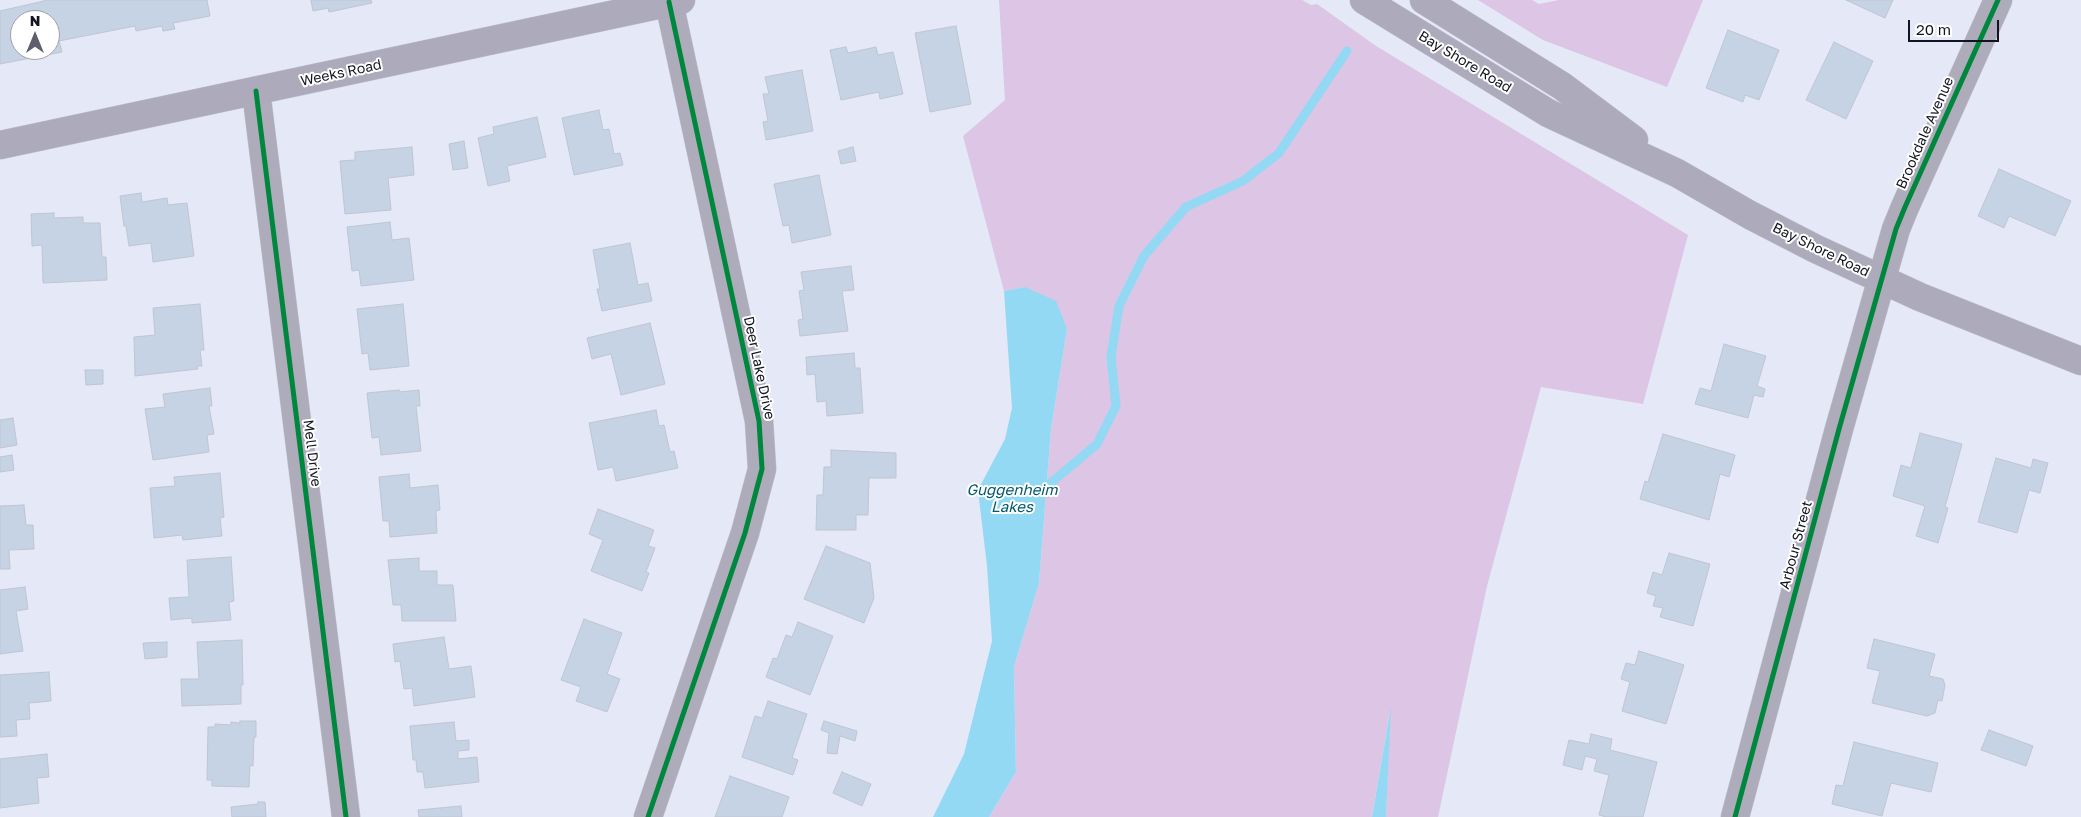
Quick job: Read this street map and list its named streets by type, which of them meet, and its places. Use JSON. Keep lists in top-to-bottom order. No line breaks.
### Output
{"streets":{"main road":["Bay Shore Road","Weeks Road"],"street":["Brookdale Avenue","Deer Lake Drive","Mell Drive","Arbour Street"]},"crossings":[["Bay Shore Road","Brookdale Avenue"],["Bay Shore Road","Arbour Street"],["Weeks Road","Deer Lake Drive"],["Weeks Road","Mell Drive"],["Brookdale Avenue","Arbour Street"]],"water":["Guggenheim Lakes"],"scale_bar":"20 m","north":"top"}
